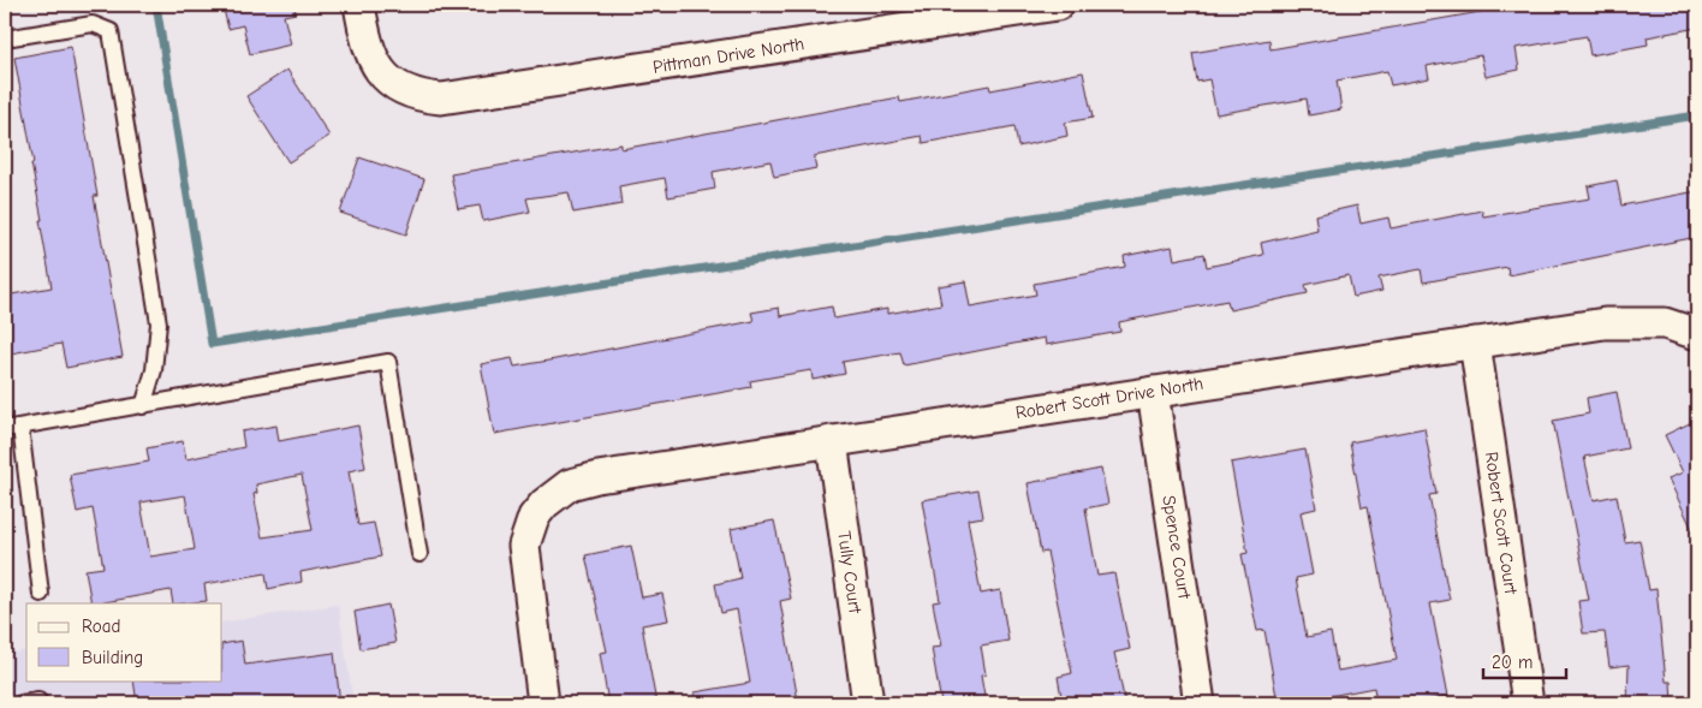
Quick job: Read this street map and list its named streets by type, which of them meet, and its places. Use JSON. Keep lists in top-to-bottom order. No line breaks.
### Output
{"streets":{"street":["Pittman Drive North","Robert Scott Drive North","Robert Scott Court","Spence Court","Tully Court"]},"crossings":[["Robert Scott Drive North","Robert Scott Court"],["Robert Scott Drive North","Spence Court"],["Robert Scott Drive North","Tully Court"]],"legend":["Road","Building"],"scale_bar":"20 m"}
